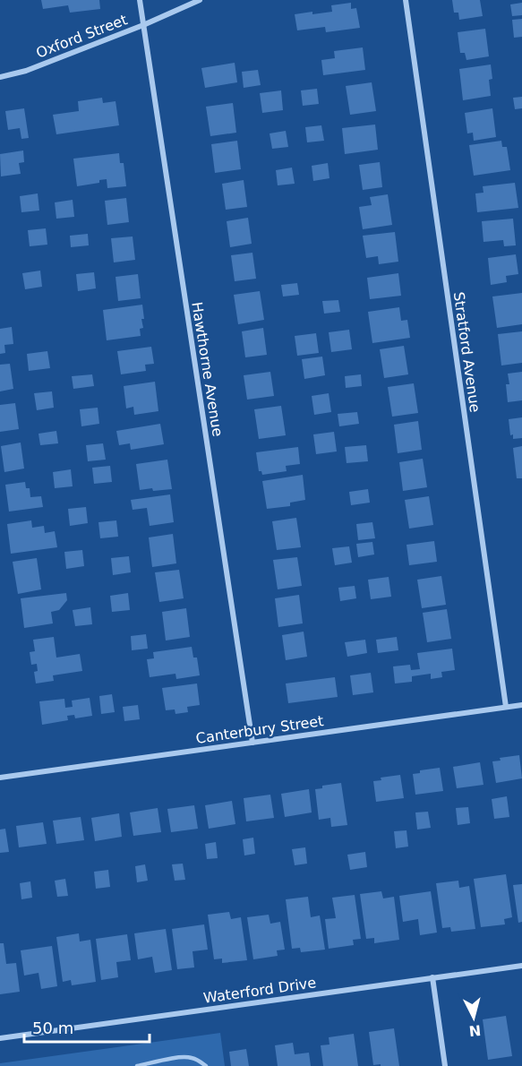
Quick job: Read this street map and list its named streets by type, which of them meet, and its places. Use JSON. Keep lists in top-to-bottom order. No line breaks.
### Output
{"streets":{"street":["Oxford Street","Stratford Avenue","Hawthorne Avenue","Canterbury Street","Waterford Drive"]},"crossings":[["Oxford Street","Hawthorne Avenue"],["Stratford Avenue","Canterbury Street"],["Hawthorne Avenue","Canterbury Street"]],"scale_bar":"50 m","north":"bottom"}
